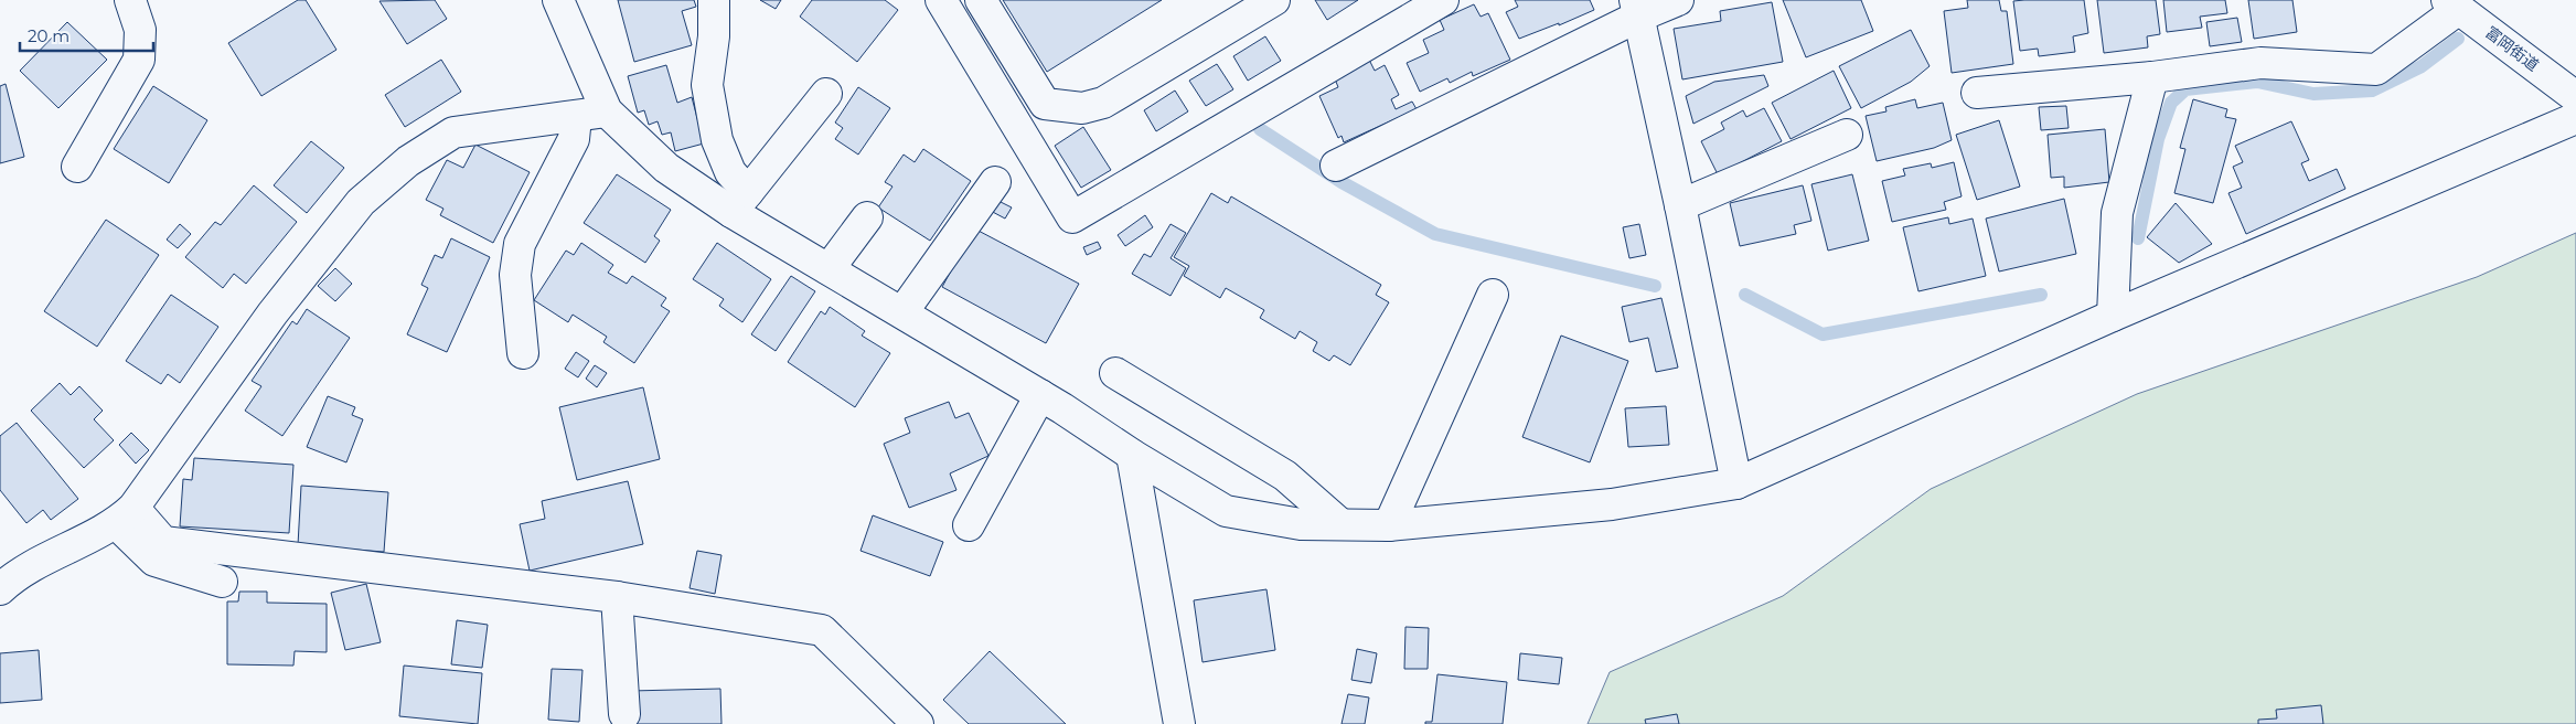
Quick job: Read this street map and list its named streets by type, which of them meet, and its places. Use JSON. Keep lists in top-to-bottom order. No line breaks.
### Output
{"streets":{"street":["富岡街道"]},"scale_bar":"20 m"}
